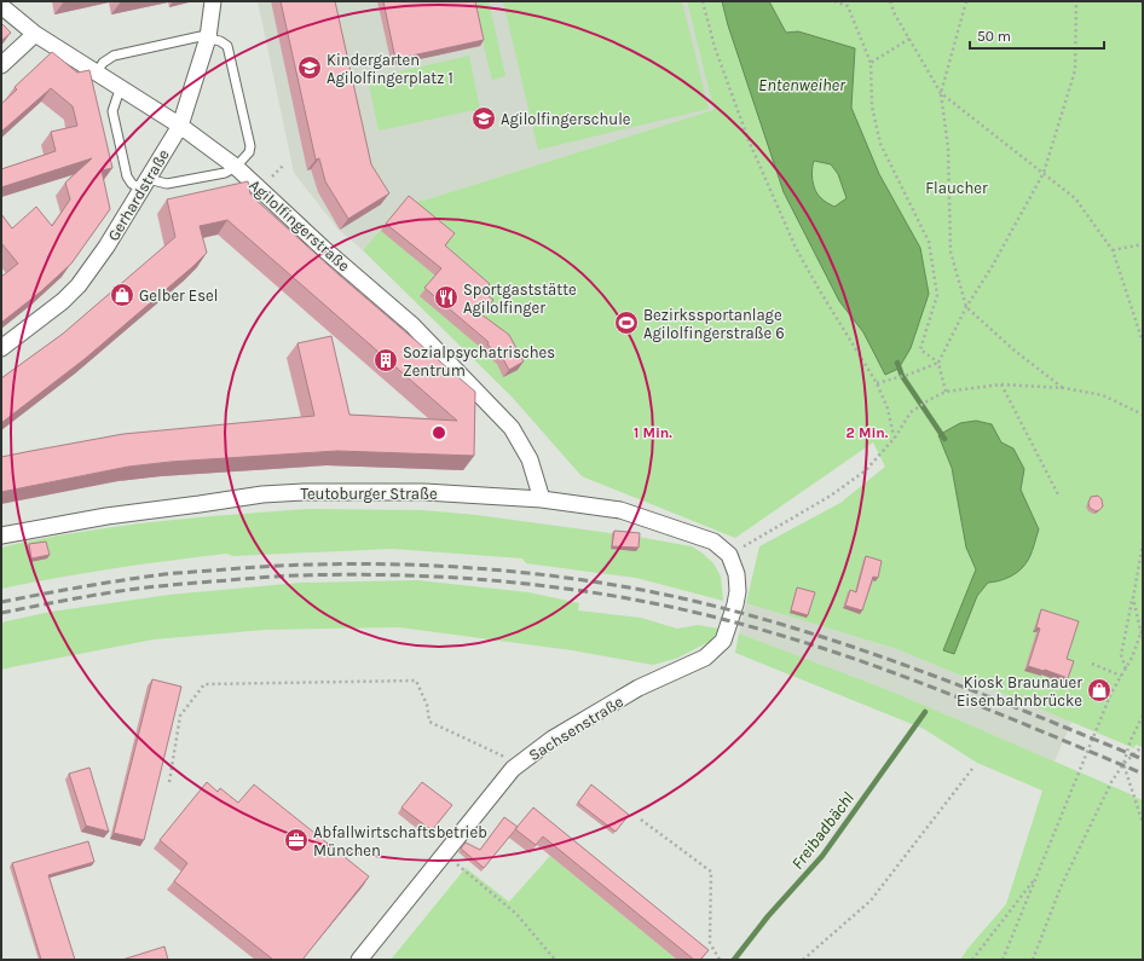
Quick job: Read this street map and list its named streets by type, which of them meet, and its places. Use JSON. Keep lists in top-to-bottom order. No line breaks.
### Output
{"streets":{"street":["Gerhardstraße","Agilolfingerstraße","Teutoburger Straße","Sachsenstraße"]},"crossings":[["Gerhardstraße","Agilolfingerstraße"],["Agilolfingerstraße","Teutoburger Straße"],["Teutoburger Straße","Sachsenstraße"]],"water":["Entenweiher","Freibadbächl"],"parks":["Flaucher"],"places":{"school or university":["Kindergarten Agilolfingerplatz 1","Agilolfingerschule"],"shop":["Gelber Esel","Kiosk Braunauer Eisenbahnbrücke"],"restaurant":["Sportgaststätte Agilolfinger"],"sports":["Bezirkssportanlage Agilolfingerstraße 6"],"building":["Sozialpsychatrisches Zentrum"],"office":["Abfallwirtschaftsbetrieb München"]},"scale_bar":"50 m","rings":["1 Min.","2 Min."]}
